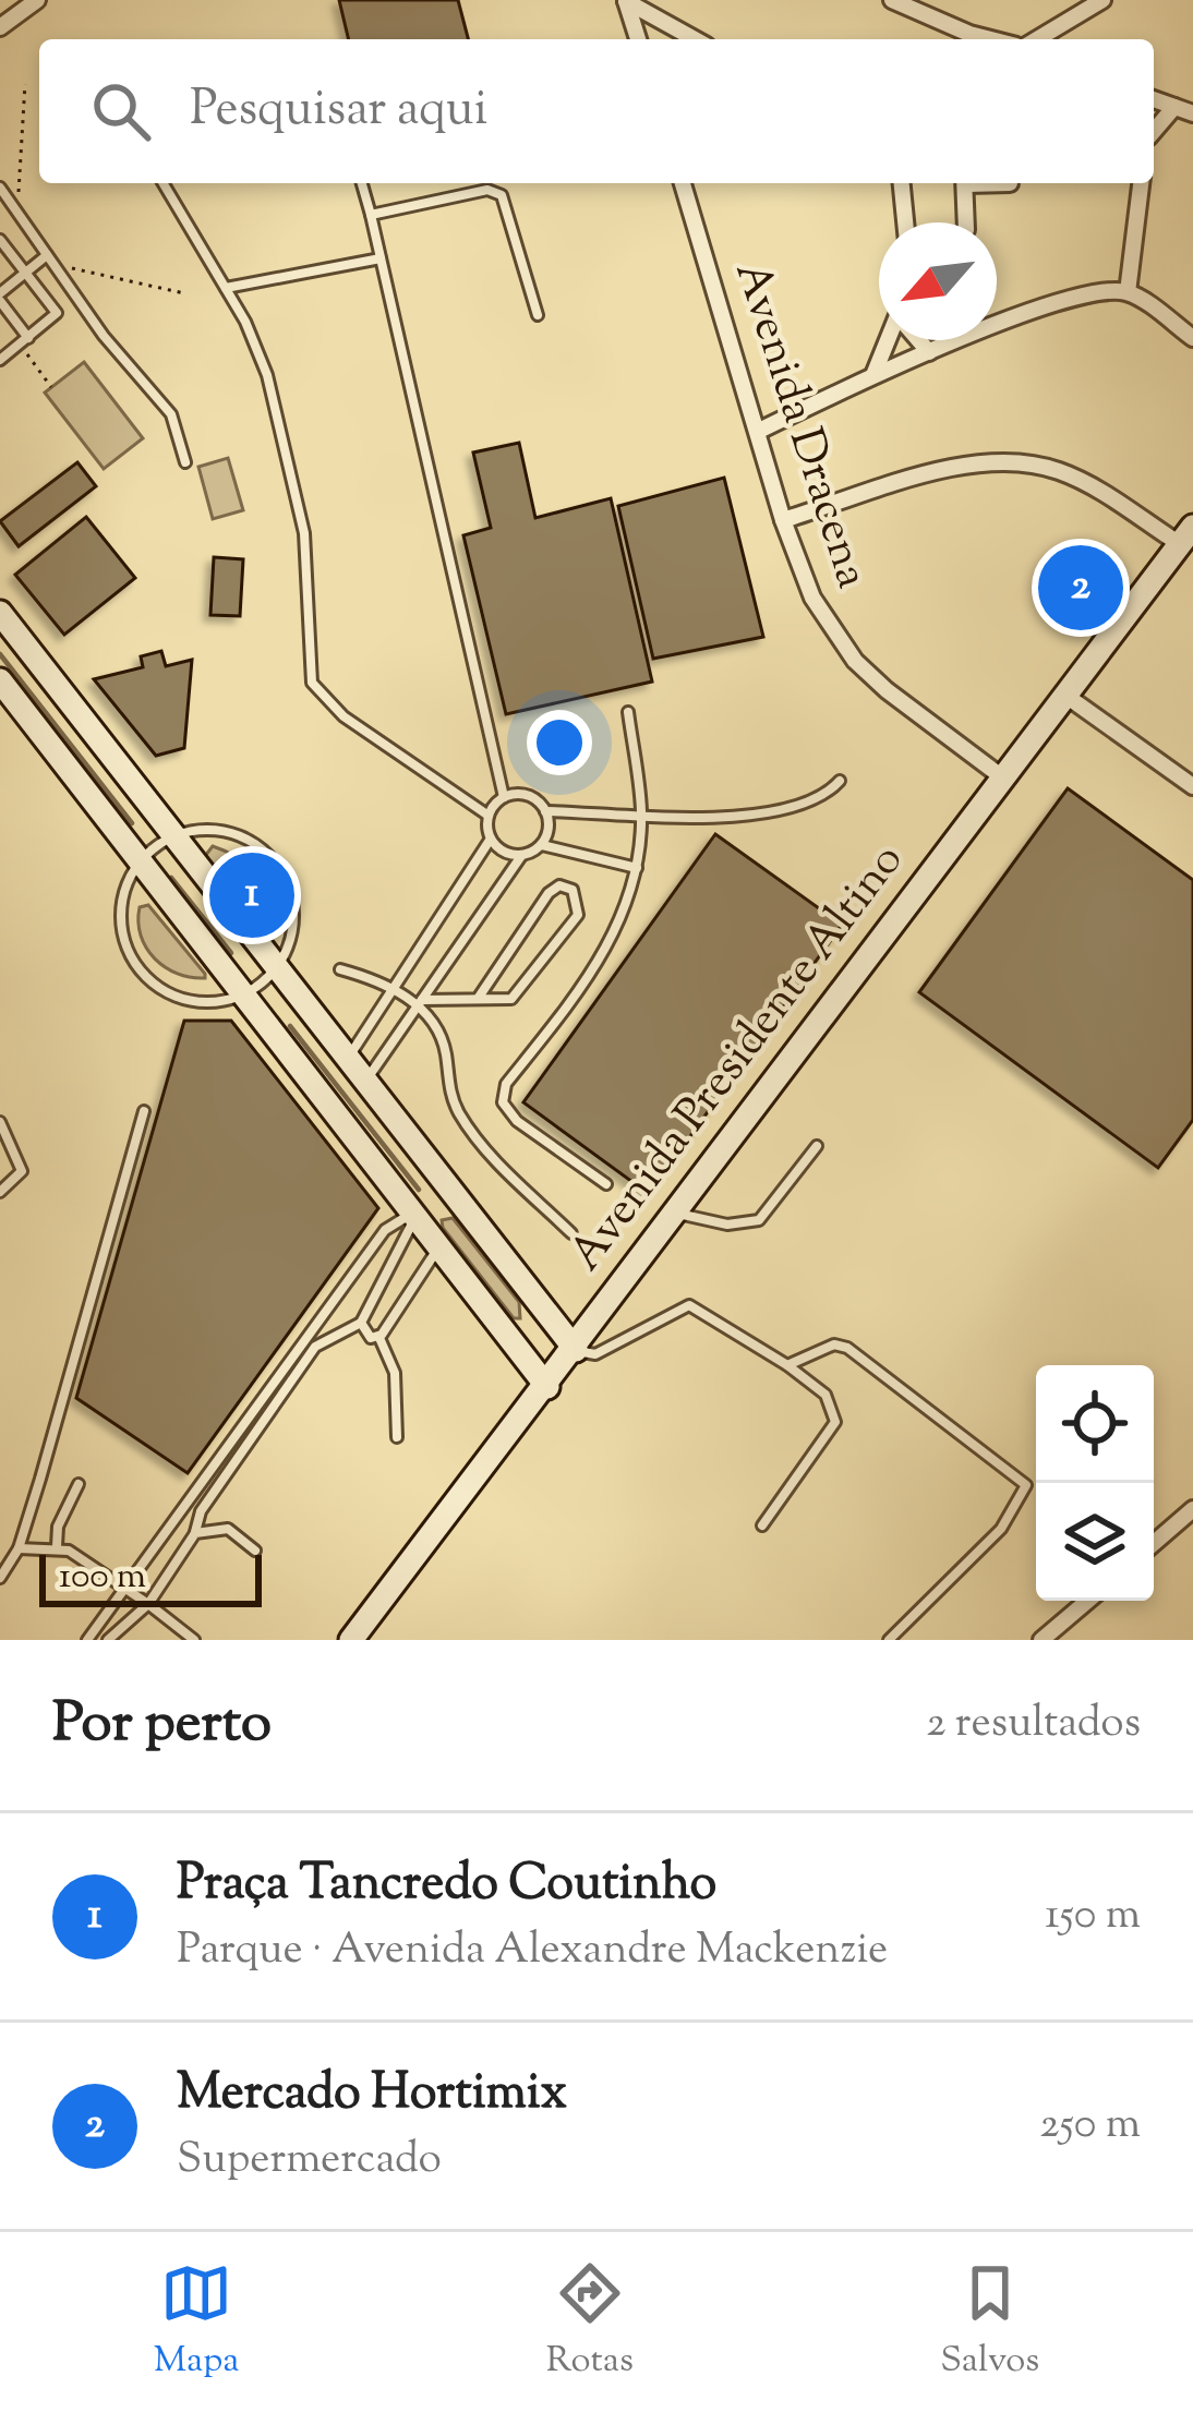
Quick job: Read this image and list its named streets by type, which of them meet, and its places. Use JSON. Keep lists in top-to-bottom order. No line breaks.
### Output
{"streets":{"street":["Avenida Dracena","Avenida Presidente Altino"]},"crossings":[["Avenida Dracena","Avenida Presidente Altino"]],"scale_bar":"100 m","north":"bottom left","page":{"search":"Pesquisar aqui","pins":["2","1"],"scale":"100 m","heading":["Por perto","2 resultados"],"list":[{"mark":"1","name":"Praça Tancredo Coutinho","note":"Parque · Avenida Alexandre Mackenzie","value":"150 m"},{"mark":"2","name":"Mercado Hortimix","note":"Supermercado","value":"250 m"}],"nav":["Mapa","Rotas","Salvos"]}}
